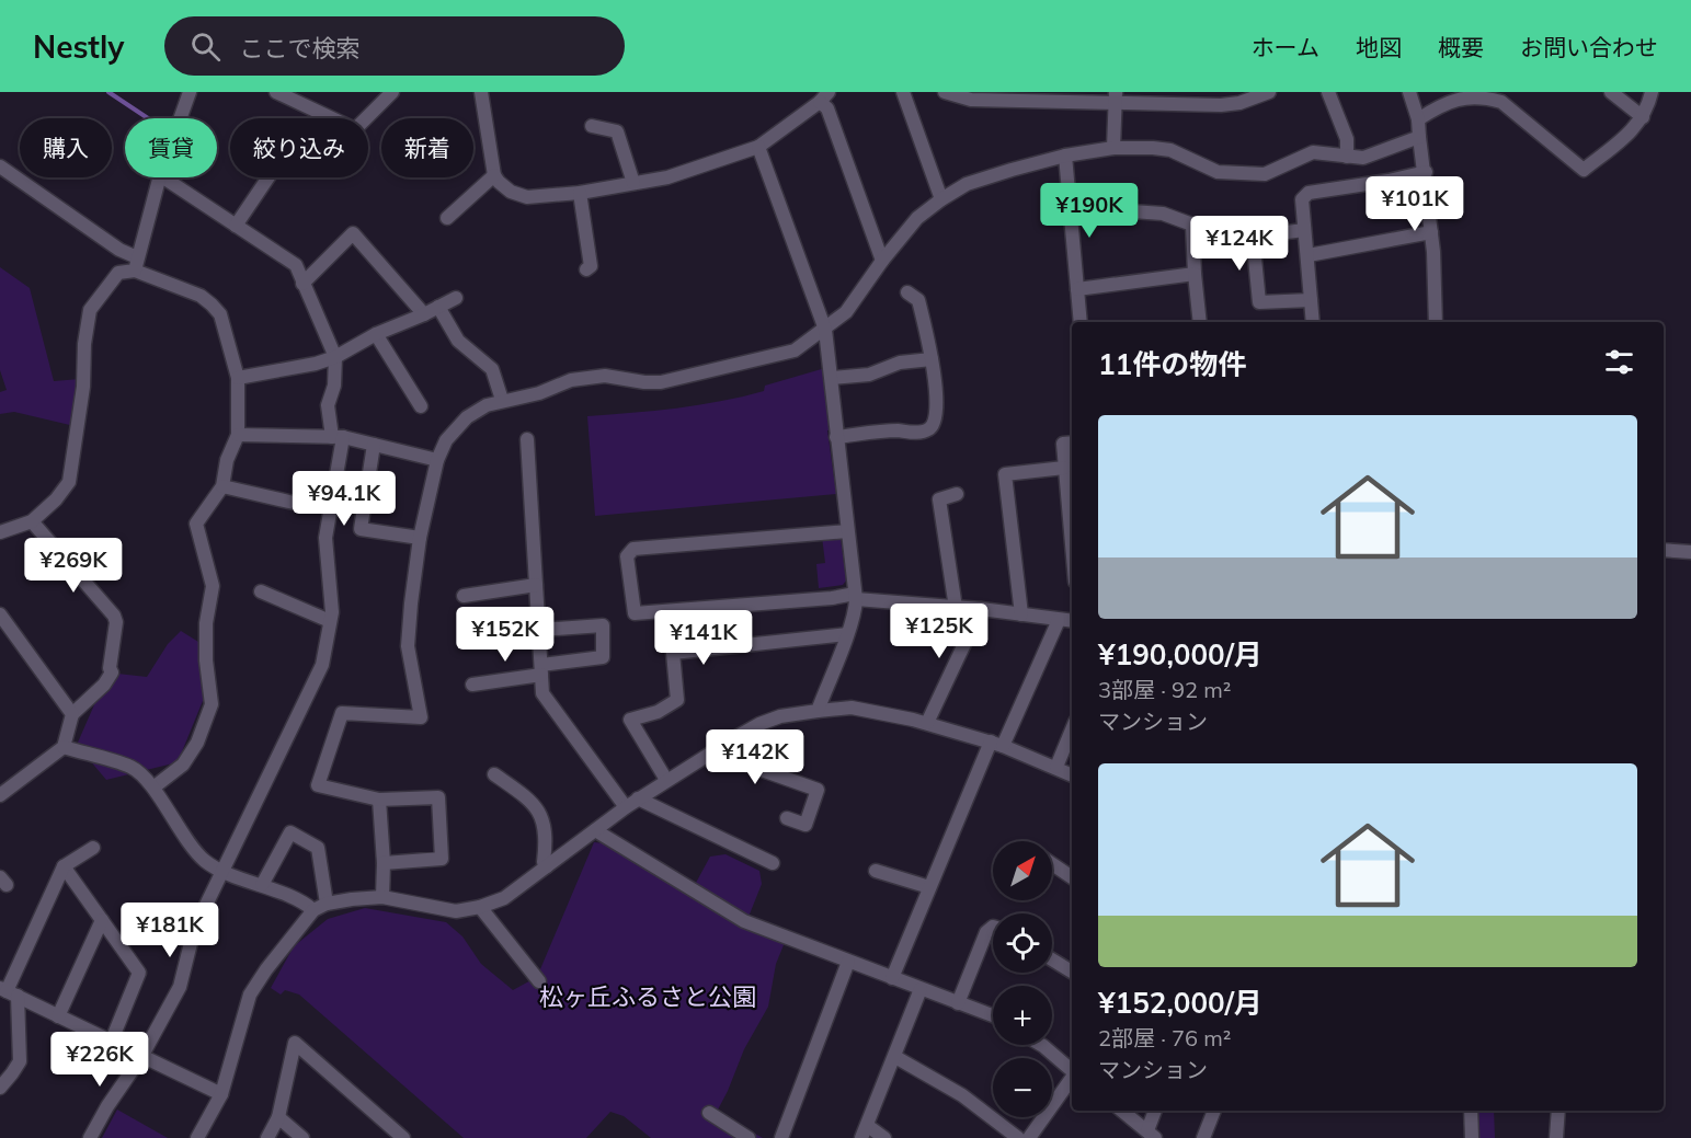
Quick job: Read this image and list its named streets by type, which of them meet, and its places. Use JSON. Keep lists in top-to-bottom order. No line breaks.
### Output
{"parks":["松ヶ丘ふるさと公園"],"north":"top right","page":{"header":"Nestly","search":"ここで検索","nav":["ホーム","地図","概要","お問い合わせ"],"chip":["購入","賃貸","絞り込み","新着"],"price":["¥101K","¥190K","¥124K","¥94.1K","¥269K","¥125K","¥152K","¥141K","¥142K","¥181K","¥226K"],"heading":"11件の物件","list":[{"name":"¥190,000/月","note":"3部屋 · 92 m² · マンション"},{"name":"¥152,000/月","note":"2部屋 · 76 m² · マンション"}],"map_buttons":["+","−"]}}
